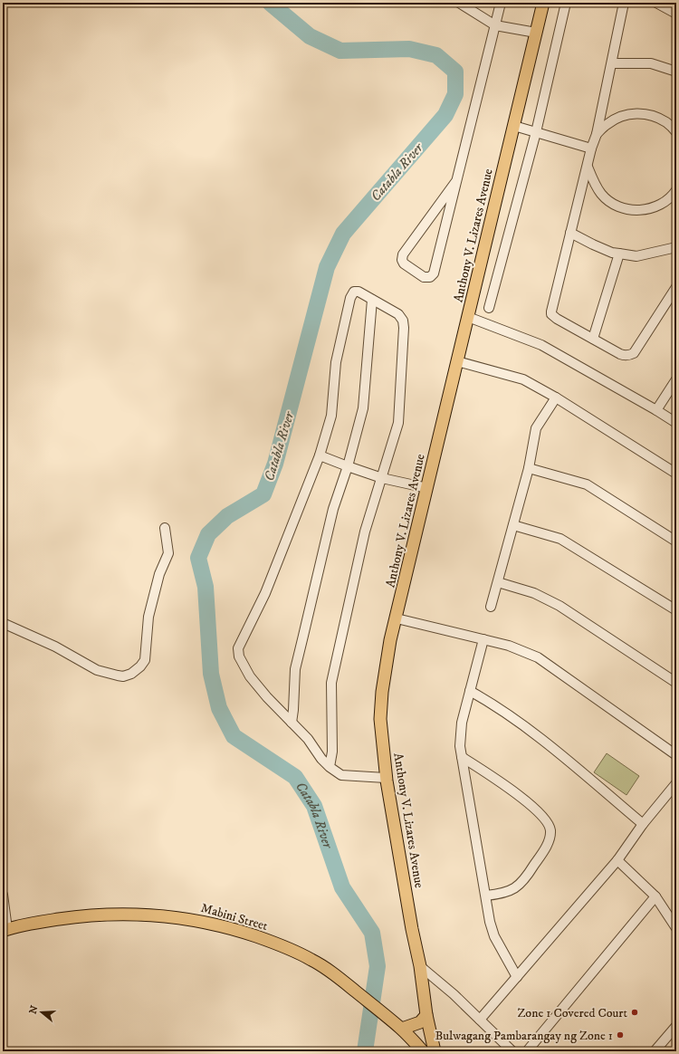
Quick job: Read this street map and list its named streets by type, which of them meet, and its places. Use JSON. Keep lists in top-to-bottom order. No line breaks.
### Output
{"streets":{"main road":["Anthony V. Lizares Avenue","Mabini Street"]},"water":["Catabla River"],"places":["Zone 1 Covered Court","Bulwagang Pambarangay ng Zone 1"],"north":"left"}
